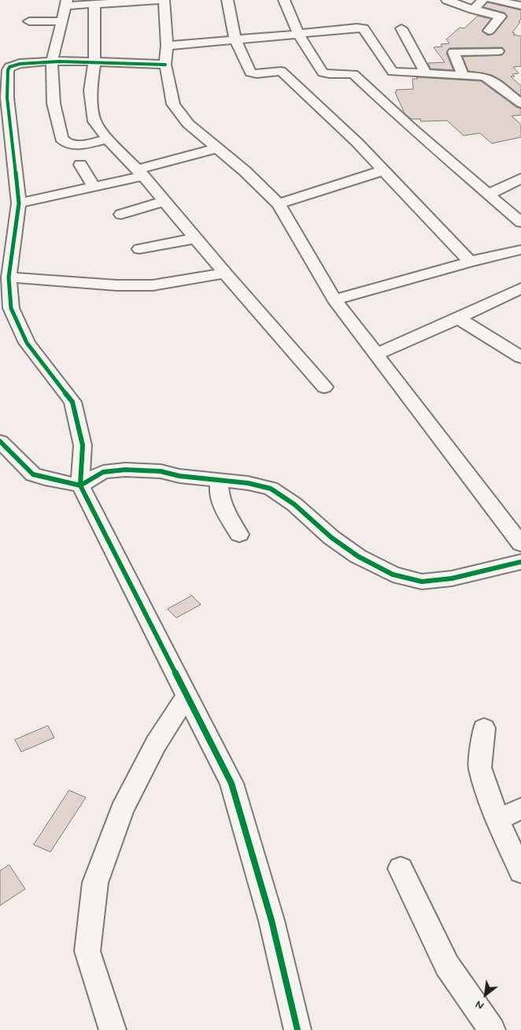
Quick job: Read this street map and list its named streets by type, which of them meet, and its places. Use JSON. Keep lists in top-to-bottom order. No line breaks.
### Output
{"north":"bottom left"}
